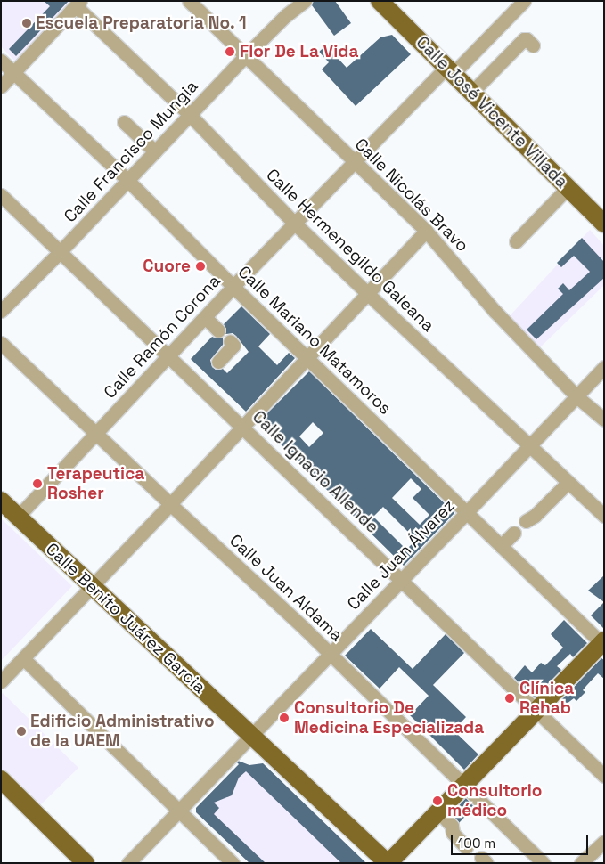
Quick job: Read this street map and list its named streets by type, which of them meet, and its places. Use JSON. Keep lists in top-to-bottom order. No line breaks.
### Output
{"streets":{"main road":["Calle José Vicente Villada","Calle Benito Juárez Garcia"],"street":["Calle Francisco Mungia","Calle Nicolás Bravo","Calle Hermenegildo Galeana","Calle Ramón Corona","Calle Mariano Matamoros","Calle Ignacio Allende","Calle Juan Álvarez","Calle Juan Aldama"]},"crossings":[["Calle José Vicente Villada","Calle Ramón Corona"],["Calle Francisco Mungia","Calle Nicolás Bravo"],["Calle Francisco Mungia","Calle Hermenegildo Galeana"],["Calle Francisco Mungia","Calle Mariano Matamoros"],["Calle Francisco Mungia","Calle Ignacio Allende"],["Calle Nicolás Bravo","Calle Ramón Corona"],["Calle Nicolás Bravo","Calle Juan Álvarez"],["Calle Hermenegildo Galeana","Calle Ramón Corona"],["Calle Hermenegildo Galeana","Calle Juan Álvarez"],["Calle Ramón Corona","Calle Mariano Matamoros"],["Calle Ramón Corona","Calle Ignacio Allende"],["Calle Ramón Corona","Calle Juan Aldama"],["Calle Ramón Corona","Calle Benito Juárez Garcia"],["Calle Mariano Matamoros","Calle Juan Álvarez"],["Calle Ignacio Allende","Calle Juan Álvarez"],["Calle Juan Álvarez","Calle Juan Aldama"],["Calle Juan Álvarez","Calle Benito Juárez Garcia"]],"places":["Escuela Preparatoria No. 1","Flor De La Vida","Cuore","Terapeutica Rosher","Clínica Rehab","Consultorio De Medicina Especializada","Edificio Administrativo de la UAEM","Consultorio médico"],"scale_bar":"100 m"}
